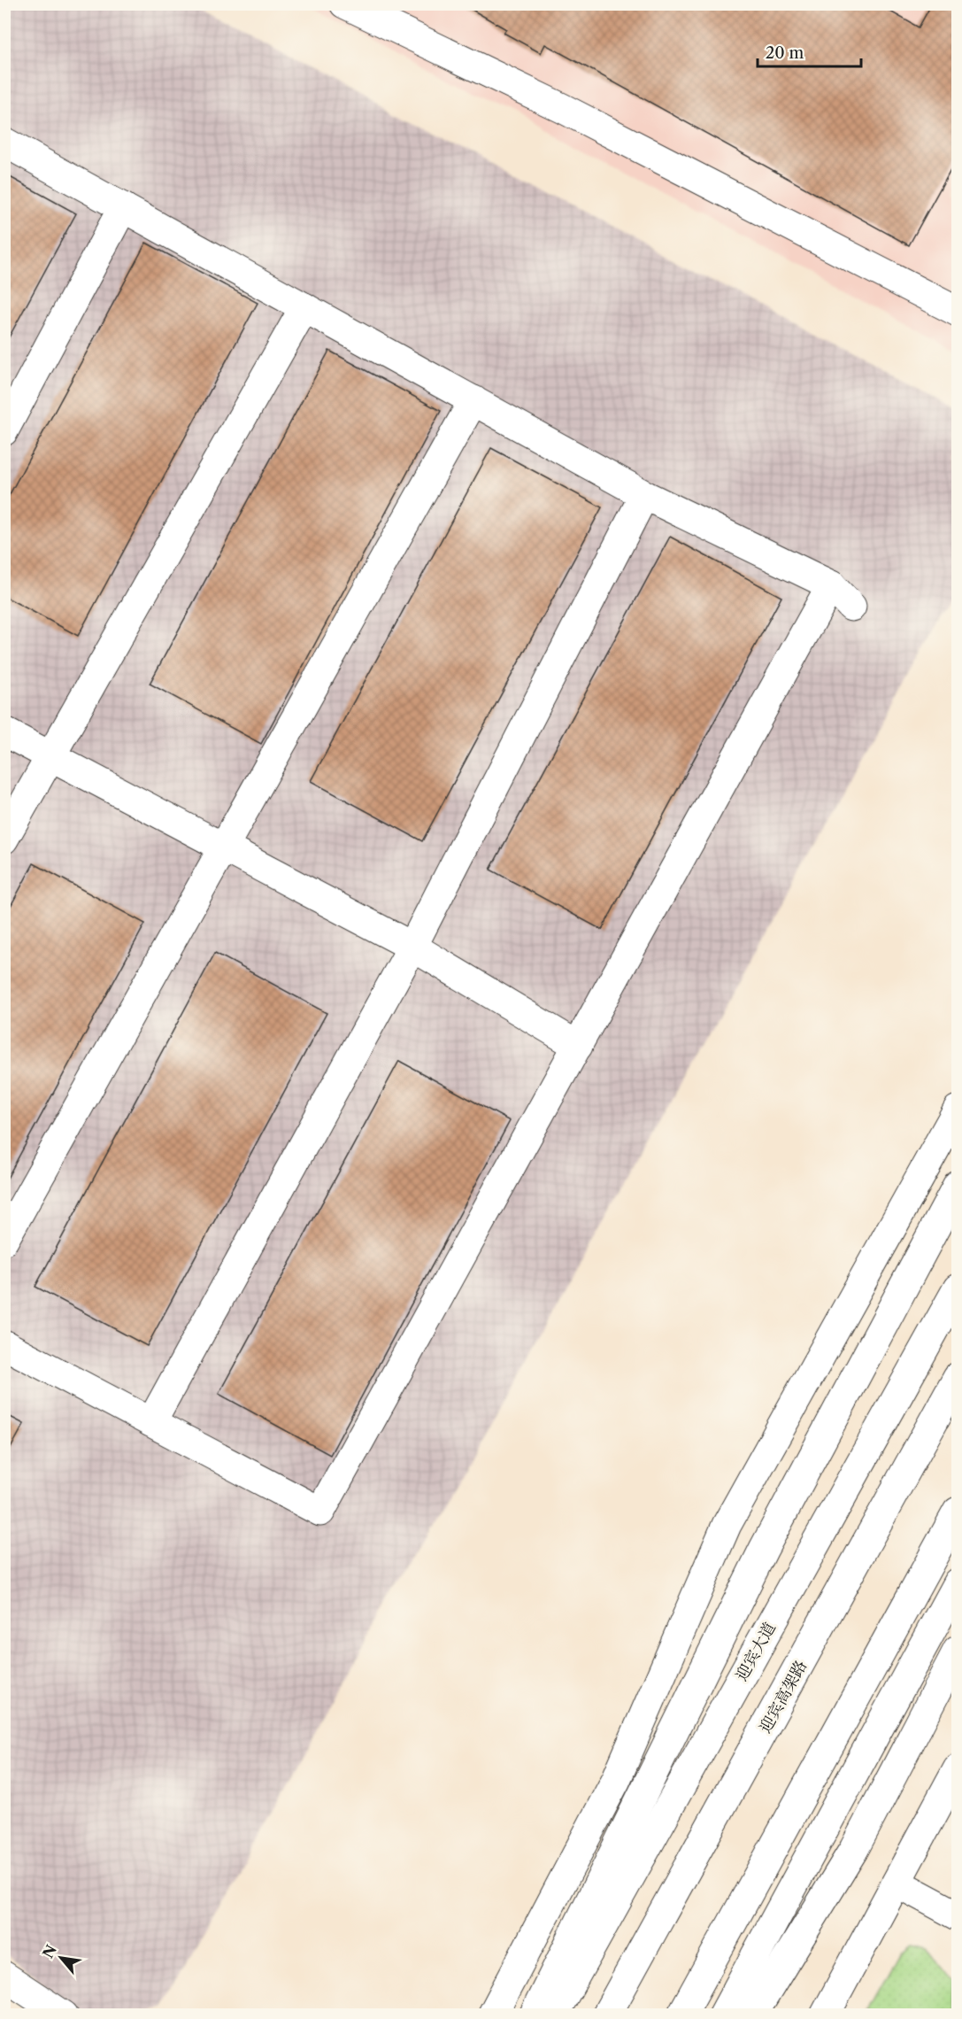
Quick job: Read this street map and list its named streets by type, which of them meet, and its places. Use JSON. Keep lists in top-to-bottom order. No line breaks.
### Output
{"streets":{"main road":["迎宾大道","迎宾高架路"]},"scale_bar":"20 m","north":"top left"}
